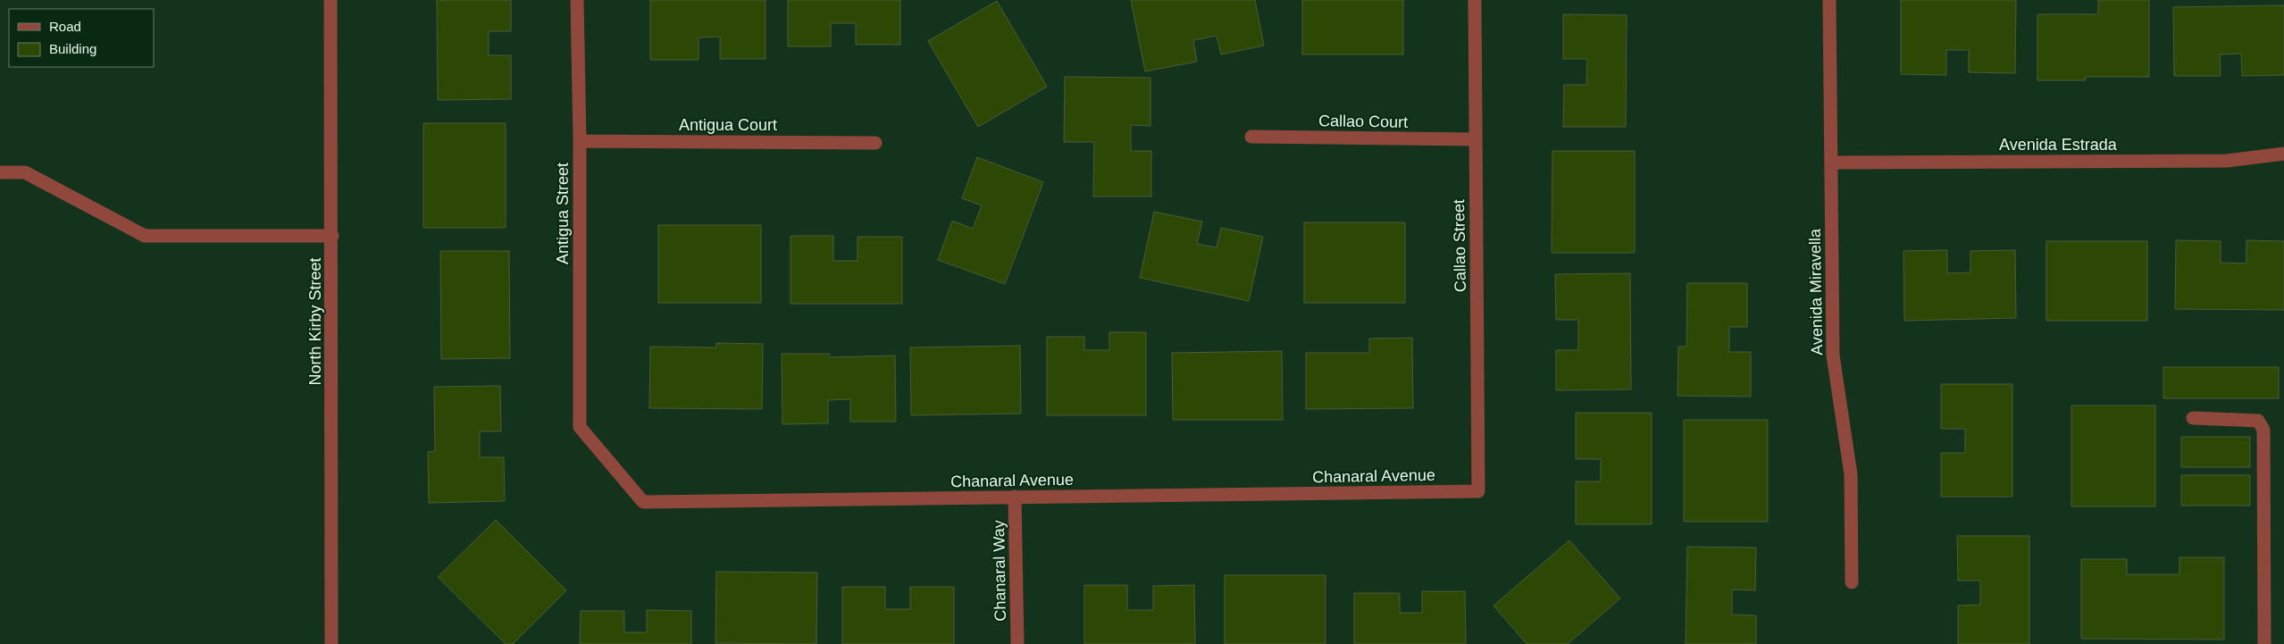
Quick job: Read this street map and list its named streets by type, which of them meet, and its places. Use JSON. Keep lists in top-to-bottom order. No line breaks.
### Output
{"streets":{"street":["Callao Court","Antigua Court","Avenida Estrada","Antigua Street","Callao Street","Avenida Miravella","North Kirby Street","Chanaral Avenue","Chanaral Way"]},"crossings":[["Callao Court","Callao Street"],["Antigua Court","Antigua Street"],["Avenida Estrada","Avenida Miravella"],["Antigua Street","Chanaral Avenue"],["Callao Street","Chanaral Avenue"],["Chanaral Avenue","Chanaral Way"]],"legend":["Road","Building"]}
